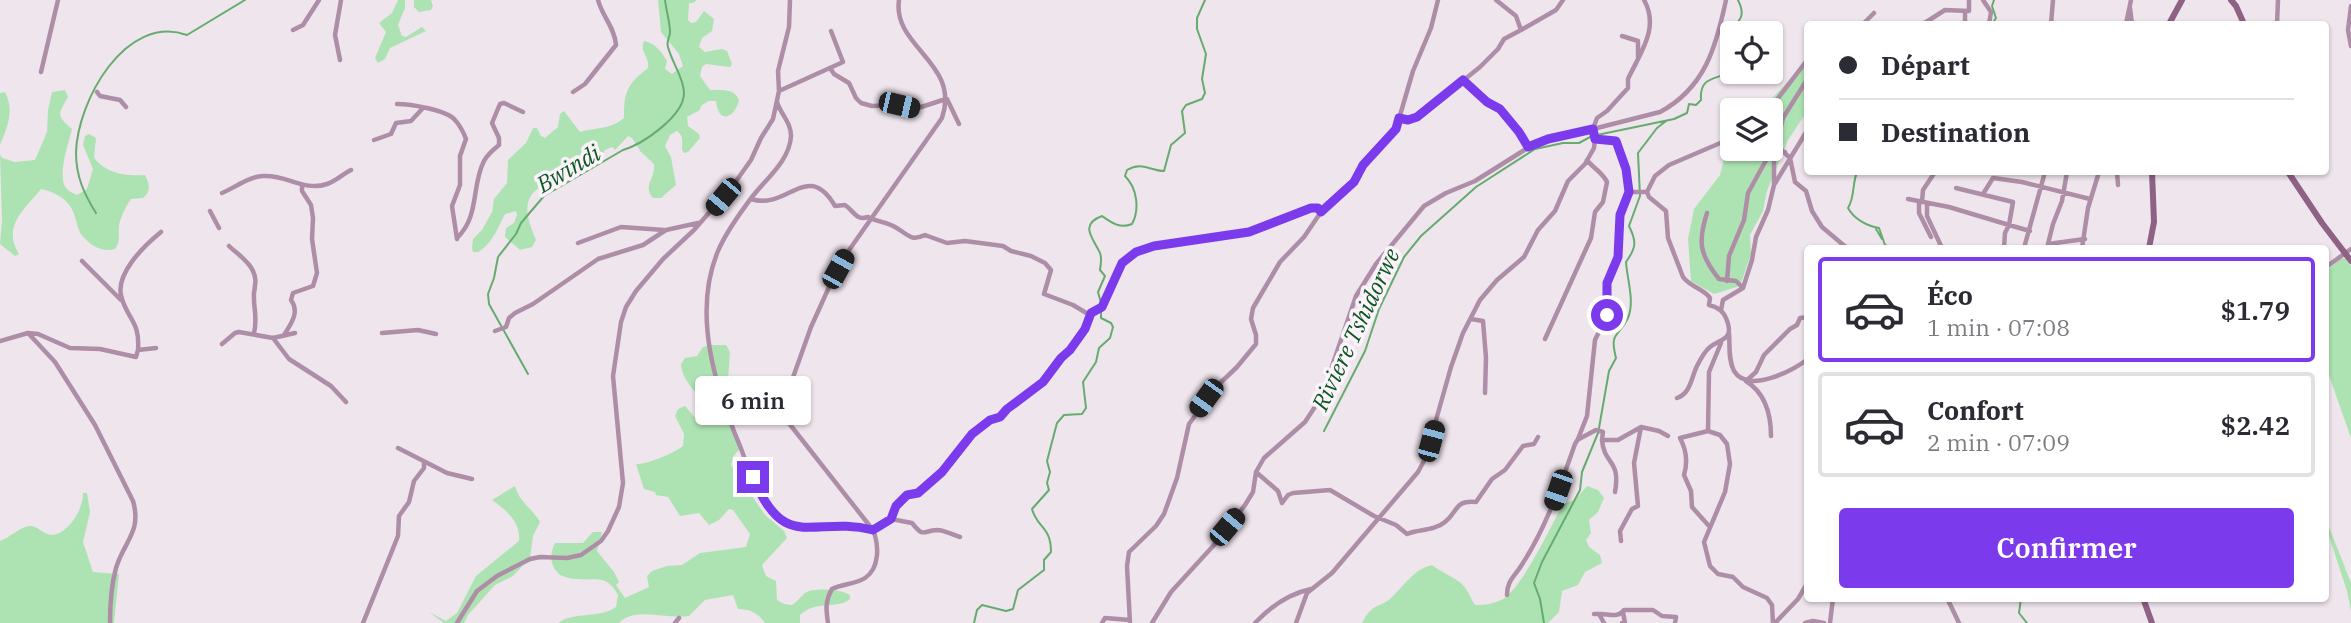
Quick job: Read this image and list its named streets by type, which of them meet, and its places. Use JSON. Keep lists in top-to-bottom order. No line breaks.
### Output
{"water":["Bwindi","Riviere Tshidorwe"],"page":{"banner":["Départ","Destination"],"list":[{"name":"Éco","note":"1 min · 07:08","value":"$1.79"},{"name":"Confort","note":"2 min · 07:09","value":"$2.42"}],"bubble":"6 min","buttons":"Confirmer"}}
